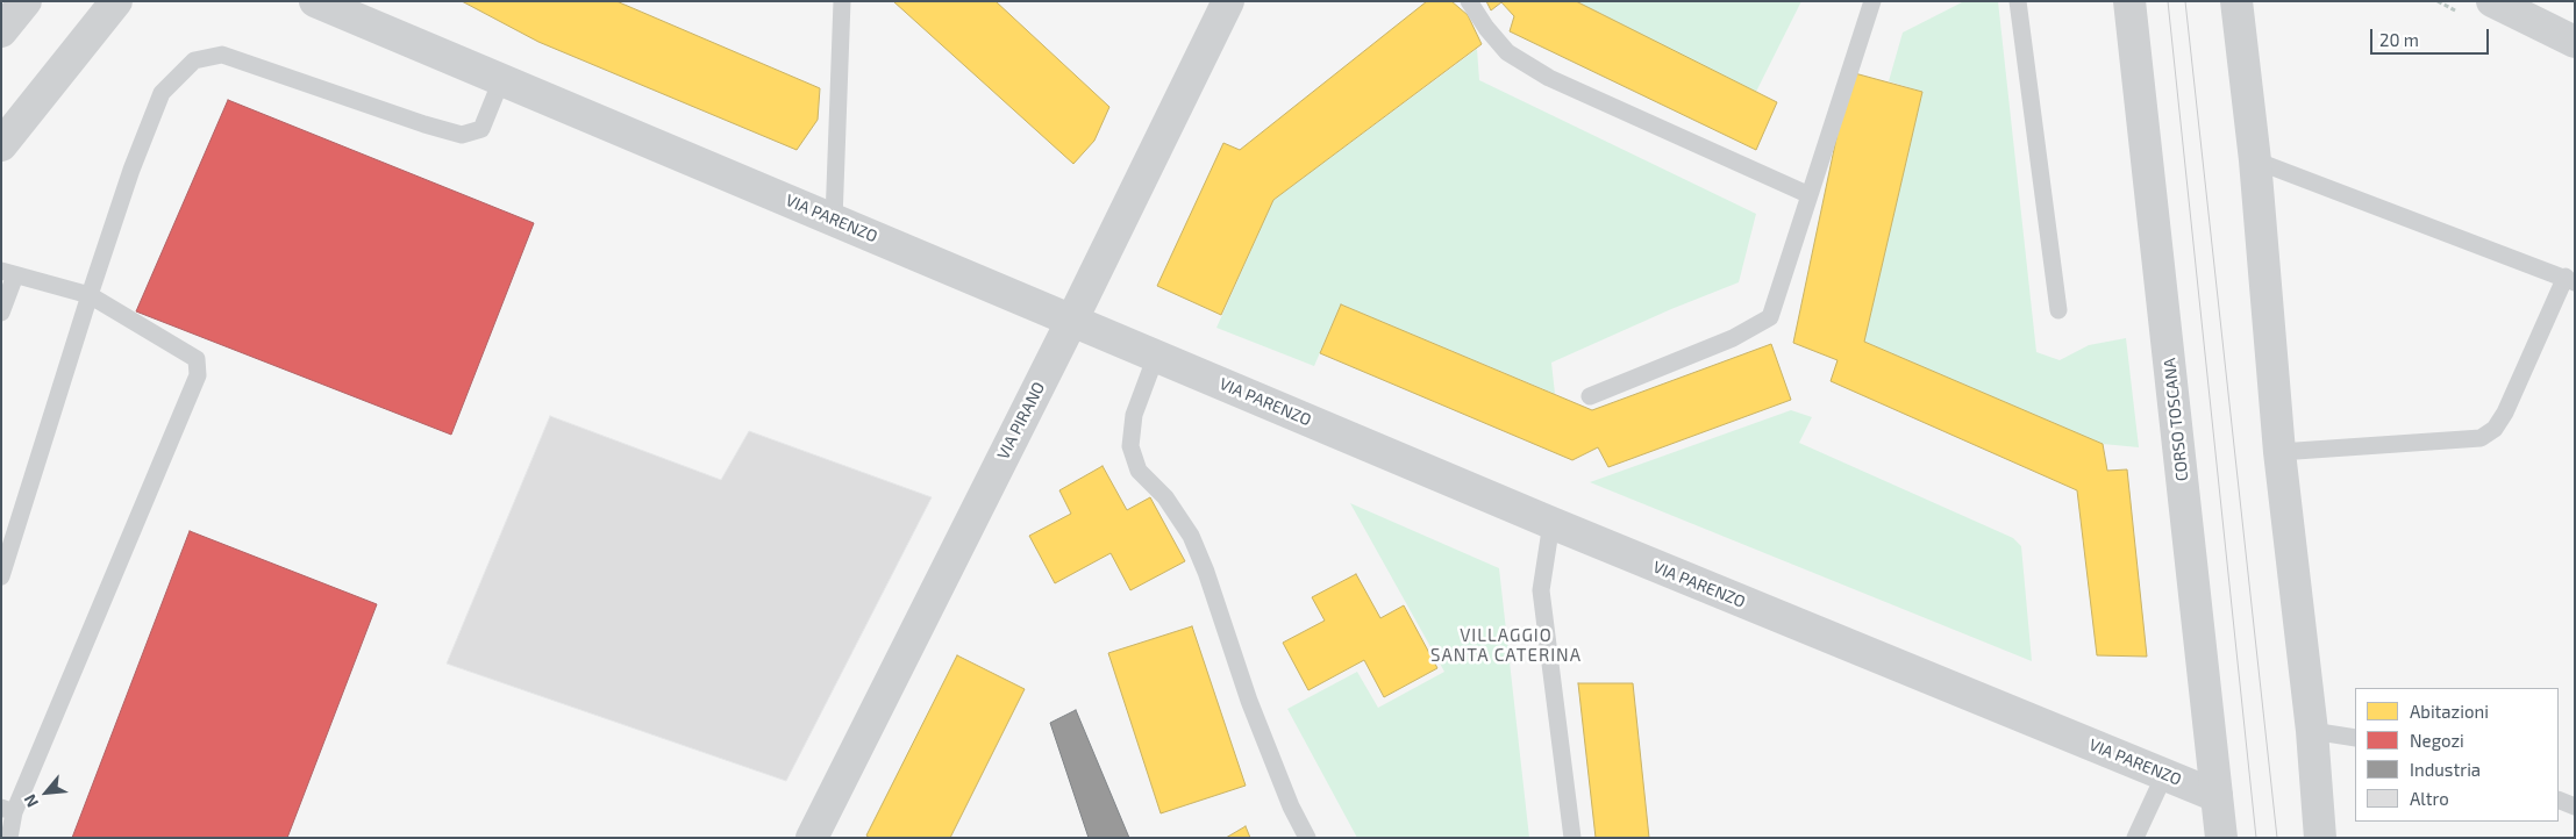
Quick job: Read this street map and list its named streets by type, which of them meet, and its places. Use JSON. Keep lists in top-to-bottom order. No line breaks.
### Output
{"streets":{"street":["VIA PARENZO","CORSO TOSCANA","VIA PIRANO"]},"crossings":[["VIA PARENZO","CORSO TOSCANA"],["VIA PARENZO","VIA PIRANO"]],"districts":["VILLAGGIO SANTA CATERINA"],"legend":["Abitazioni","Negozi","Industria","Altro"],"scale_bar":"20 m","north":"bottom left"}
